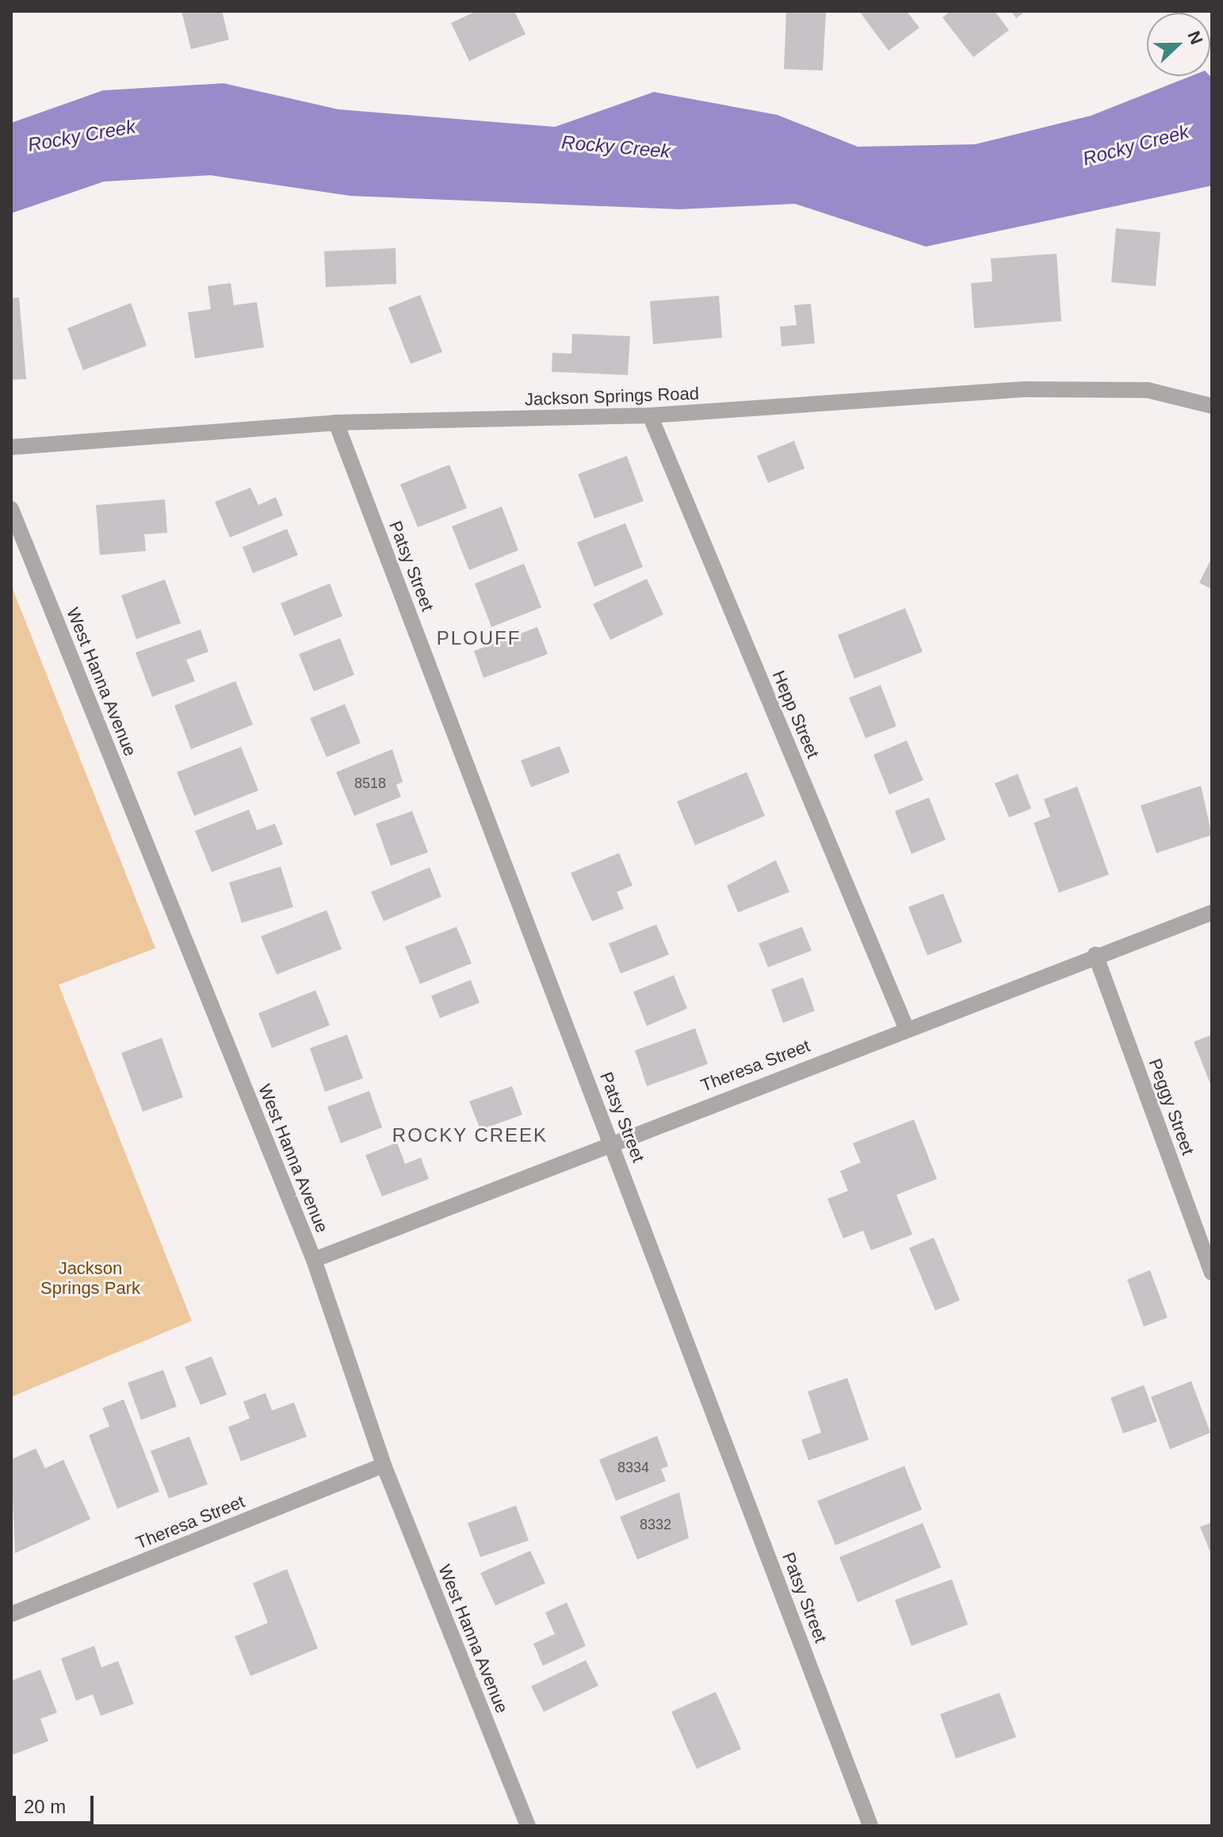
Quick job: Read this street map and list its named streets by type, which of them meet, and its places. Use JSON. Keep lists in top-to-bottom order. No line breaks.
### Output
{"streets":{"street":["Jackson Springs Road","Patsy Street","West Hanna Avenue","Hepp Street","Theresa Street","Peggy Street"]},"crossings":[["Jackson Springs Road","Patsy Street"],["Jackson Springs Road","Hepp Street"],["Patsy Street","Theresa Street"],["West Hanna Avenue","Theresa Street"],["Hepp Street","Theresa Street"],["Theresa Street","Peggy Street"]],"districts":["PLOUFF","ROCKY CREEK"],"water":["Rocky Creek"],"parks":["Jackson Springs Park"],"house_numbers":["8518","8334","8332"],"scale_bar":"20 m","north":"right"}
